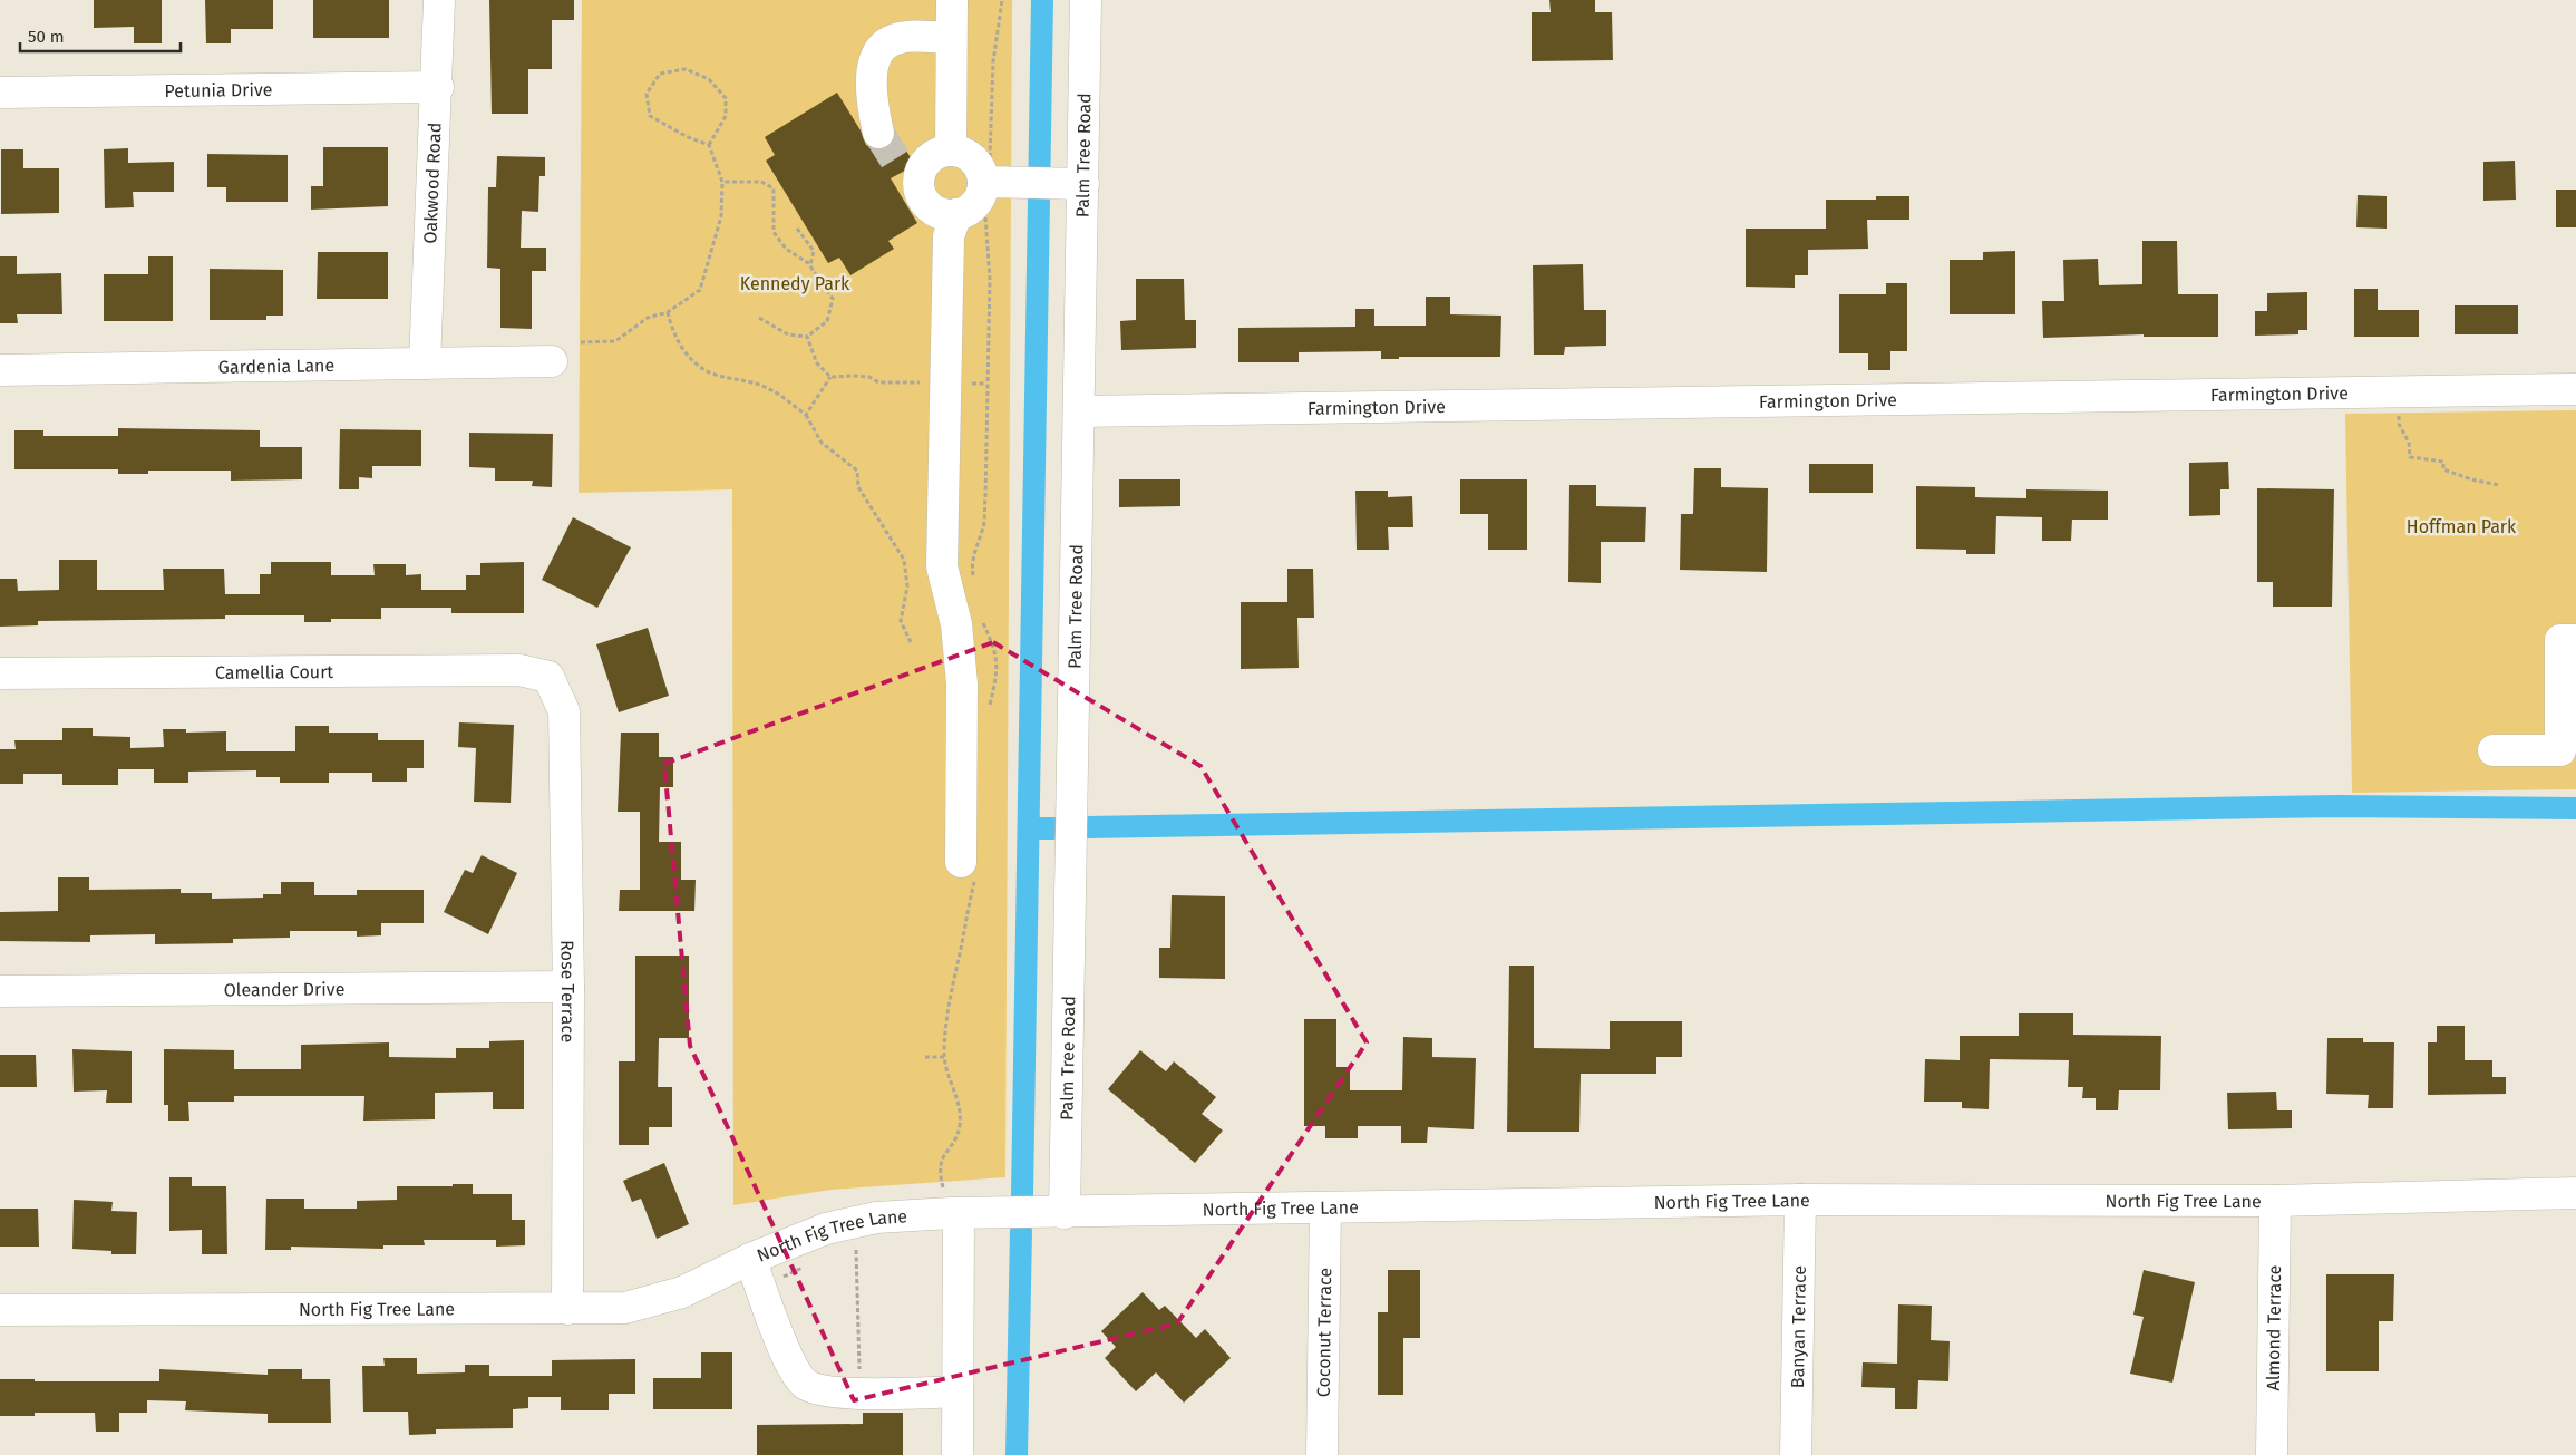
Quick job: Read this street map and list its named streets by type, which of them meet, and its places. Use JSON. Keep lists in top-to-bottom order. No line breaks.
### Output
{"streets":{"street":["Petunia Drive","Palm Tree Road","Oakwood Road","Gardenia Lane","Farmington Drive","Camellia Court","Oleander Drive","Rose Terrace","North Fig Tree Lane","Banyan Terrace","Almond Terrace","Coconut Terrace"]},"crossings":[["Petunia Drive","Oakwood Road"],["Palm Tree Road","Farmington Drive"],["Palm Tree Road","North Fig Tree Lane"],["Oakwood Road","Gardenia Lane"],["Camellia Court","Rose Terrace"],["Oleander Drive","Rose Terrace"],["Rose Terrace","North Fig Tree Lane"],["North Fig Tree Lane","Banyan Terrace"],["North Fig Tree Lane","Almond Terrace"],["North Fig Tree Lane","Coconut Terrace"]],"parks":["Kennedy Park","Hoffman Park"],"scale_bar":"50 m"}
